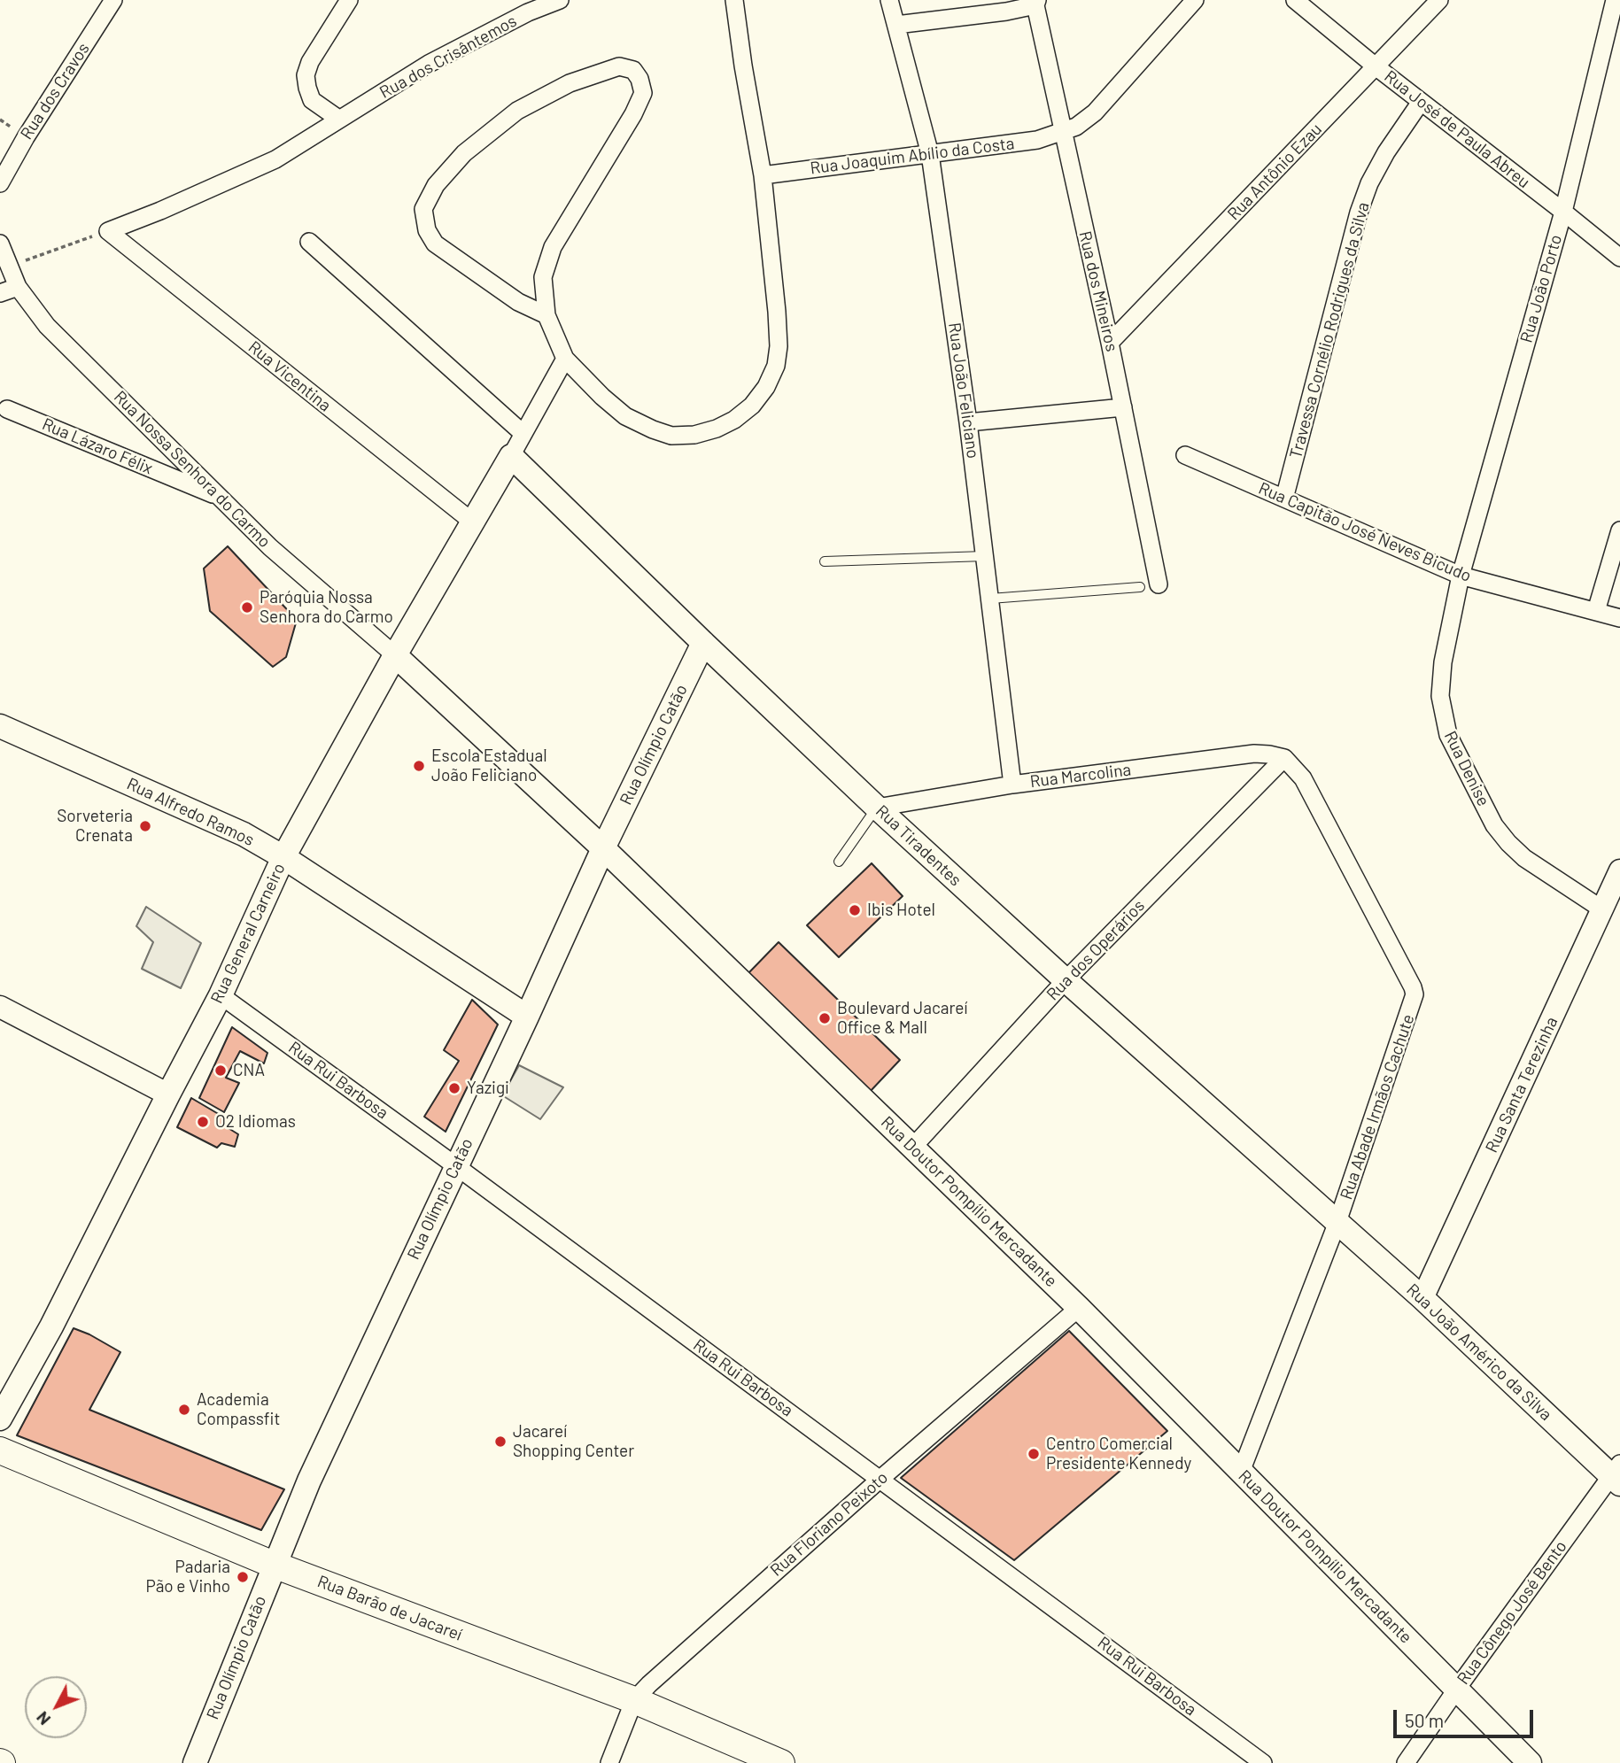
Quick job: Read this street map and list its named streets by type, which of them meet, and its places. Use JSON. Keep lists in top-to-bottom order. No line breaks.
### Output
{"streets":{"main road":["Rua Olímpio Catão","Rua Alfredo Ramos","Rua Tiradentes","Rua General Carneiro","Rua Doutor Pompílio Mercadante","Rua João Américo da Silva","Rua Barão de Jacareí"],"street":["Rua dos Crisântemos","Rua dos Cravos","Rua José de Paula Abreu","Rua Joaquim Abílio da Costa","Rua Antônio Ezau","Rua João Porto","Rua dos Mineiros","Travessa Cornélio Rodrigues da Silva","Rua Vicentina","Rua João Feliciano","Rua Lázaro Félix","Rua Nossa Senhora do Carmo","Rua Capitão José Neves Bicudo","Rua Denise","Rua Marcolina","Rua dos Operários","Rua Rui Barbosa","Rua Santa Terezinha","Rua Abade Irmãos Cachute","Rua Floriano Peixoto","Rua Cônego José Bento"]},"crossings":[["Rua José de Paula Abreu","Rua Antônio Ezau"],["Rua José de Paula Abreu","Rua João Porto"],["Rua José de Paula Abreu","Travessa Cornélio Rodrigues da Silva"],["Rua Joaquim Abílio da Costa","Rua dos Mineiros"],["Rua Joaquim Abílio da Costa","Rua João Feliciano"],["Rua Antônio Ezau","Rua dos Mineiros"],["Rua João Porto","Rua Capitão José Neves Bicudo"],["Rua João Porto","Rua Denise"],["Travessa Cornélio Rodrigues da Silva","Rua Capitão José Neves Bicudo"],["Rua Vicentina","Rua General Carneiro"],["Rua João Feliciano","Rua Marcolina"],["Rua Lázaro Félix","Rua Nossa Senhora do Carmo"],["Rua Nossa Senhora do Carmo","Rua General Carneiro"],["Rua Nossa Senhora do Carmo","Rua Doutor Pompílio Mercadante"],["Rua Capitão José Neves Bicudo","Rua Denise"],["Rua Olímpio Catão","Rua Alfredo Ramos"],["Rua Olímpio Catão","Rua Tiradentes"],["Rua Olímpio Catão","Rua Rui Barbosa"],["Rua Olímpio Catão","Rua Doutor Pompílio Mercadante"],["Rua Olímpio Catão","Rua Barão de Jacareí"],["Rua Denise","Rua Santa Terezinha"],["Rua Marcolina","Rua Tiradentes"],["Rua Marcolina","Rua dos Operários"],["Rua Marcolina","Rua Abade Irmãos Cachute"],["Rua Alfredo Ramos","Rua General Carneiro"],["Rua Tiradentes","Rua General Carneiro"],["Rua Tiradentes","Rua dos Operários"],["Rua Tiradentes","Rua Abade Irmãos Cachute"],["Rua Tiradentes","Rua João Américo da Silva"],["Rua General Carneiro","Rua Rui Barbosa"],["Rua General Carneiro","Rua Doutor Pompílio Mercadante"],["Rua dos Operários","Rua Abade Irmãos Cachute"],["Rua dos Operários","Rua Doutor Pompílio Mercadante"],["Rua Rui Barbosa","Rua Floriano Peixoto"],["Rua Santa Terezinha","Rua João Américo da Silva"],["Rua Abade Irmãos Cachute","Rua Doutor Pompílio Mercadante"],["Rua Abade Irmãos Cachute","Rua João Américo da Silva"],["Rua Doutor Pompílio Mercadante","Rua Floriano Peixoto"],["Rua Doutor Pompílio Mercadante","Rua Cônego José Bento"],["Rua João Américo da Silva","Rua Cônego José Bento"],["Rua Floriano Peixoto","Rua Barão de Jacareí"]],"places":["Paróquia Nossa Senhora do Carmo","Escola Estadual João Feliciano","Sorveteria Crenata","Ibis Hotel","Boulevard Jacareí Office & Mall","CNA","Yazigi","O2 Idiomas","Academia Compassfit","Jacareí Shopping Center","Centro Comercial Presidente Kennedy","Padaria Pão e Vinho"],"scale_bar":"50 m","north":"bottom left"}
